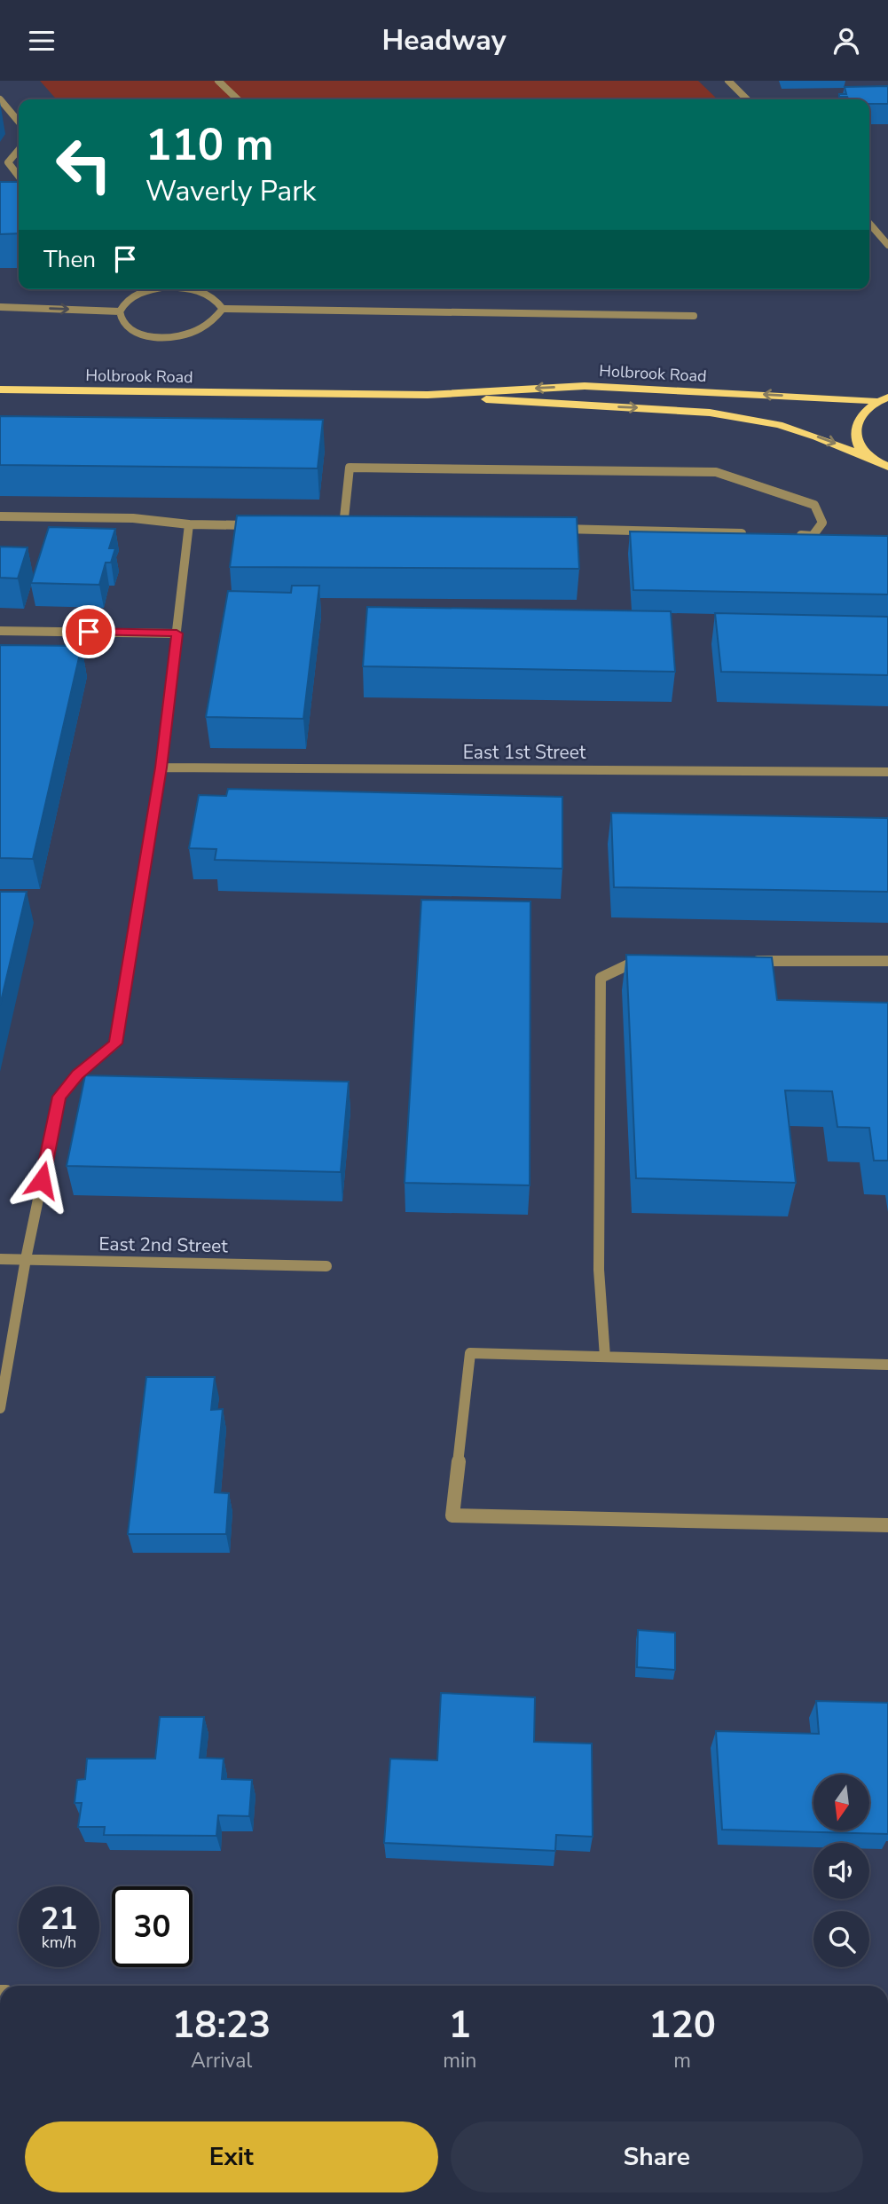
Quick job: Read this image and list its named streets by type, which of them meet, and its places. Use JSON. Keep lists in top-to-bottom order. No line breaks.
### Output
{"streets":{"main road":["Holbrook Road"],"street":["East 1st Street","East 2nd Street"]},"north":"bottom","page":{"header":"Headway","turn":["110 m","Waverly Park"],"then":"Then","speed":"21 km/h","limit":"30","eta":["18:23","Arrival","1","min","120","m"],"buttons":["Exit","Share"]}}
